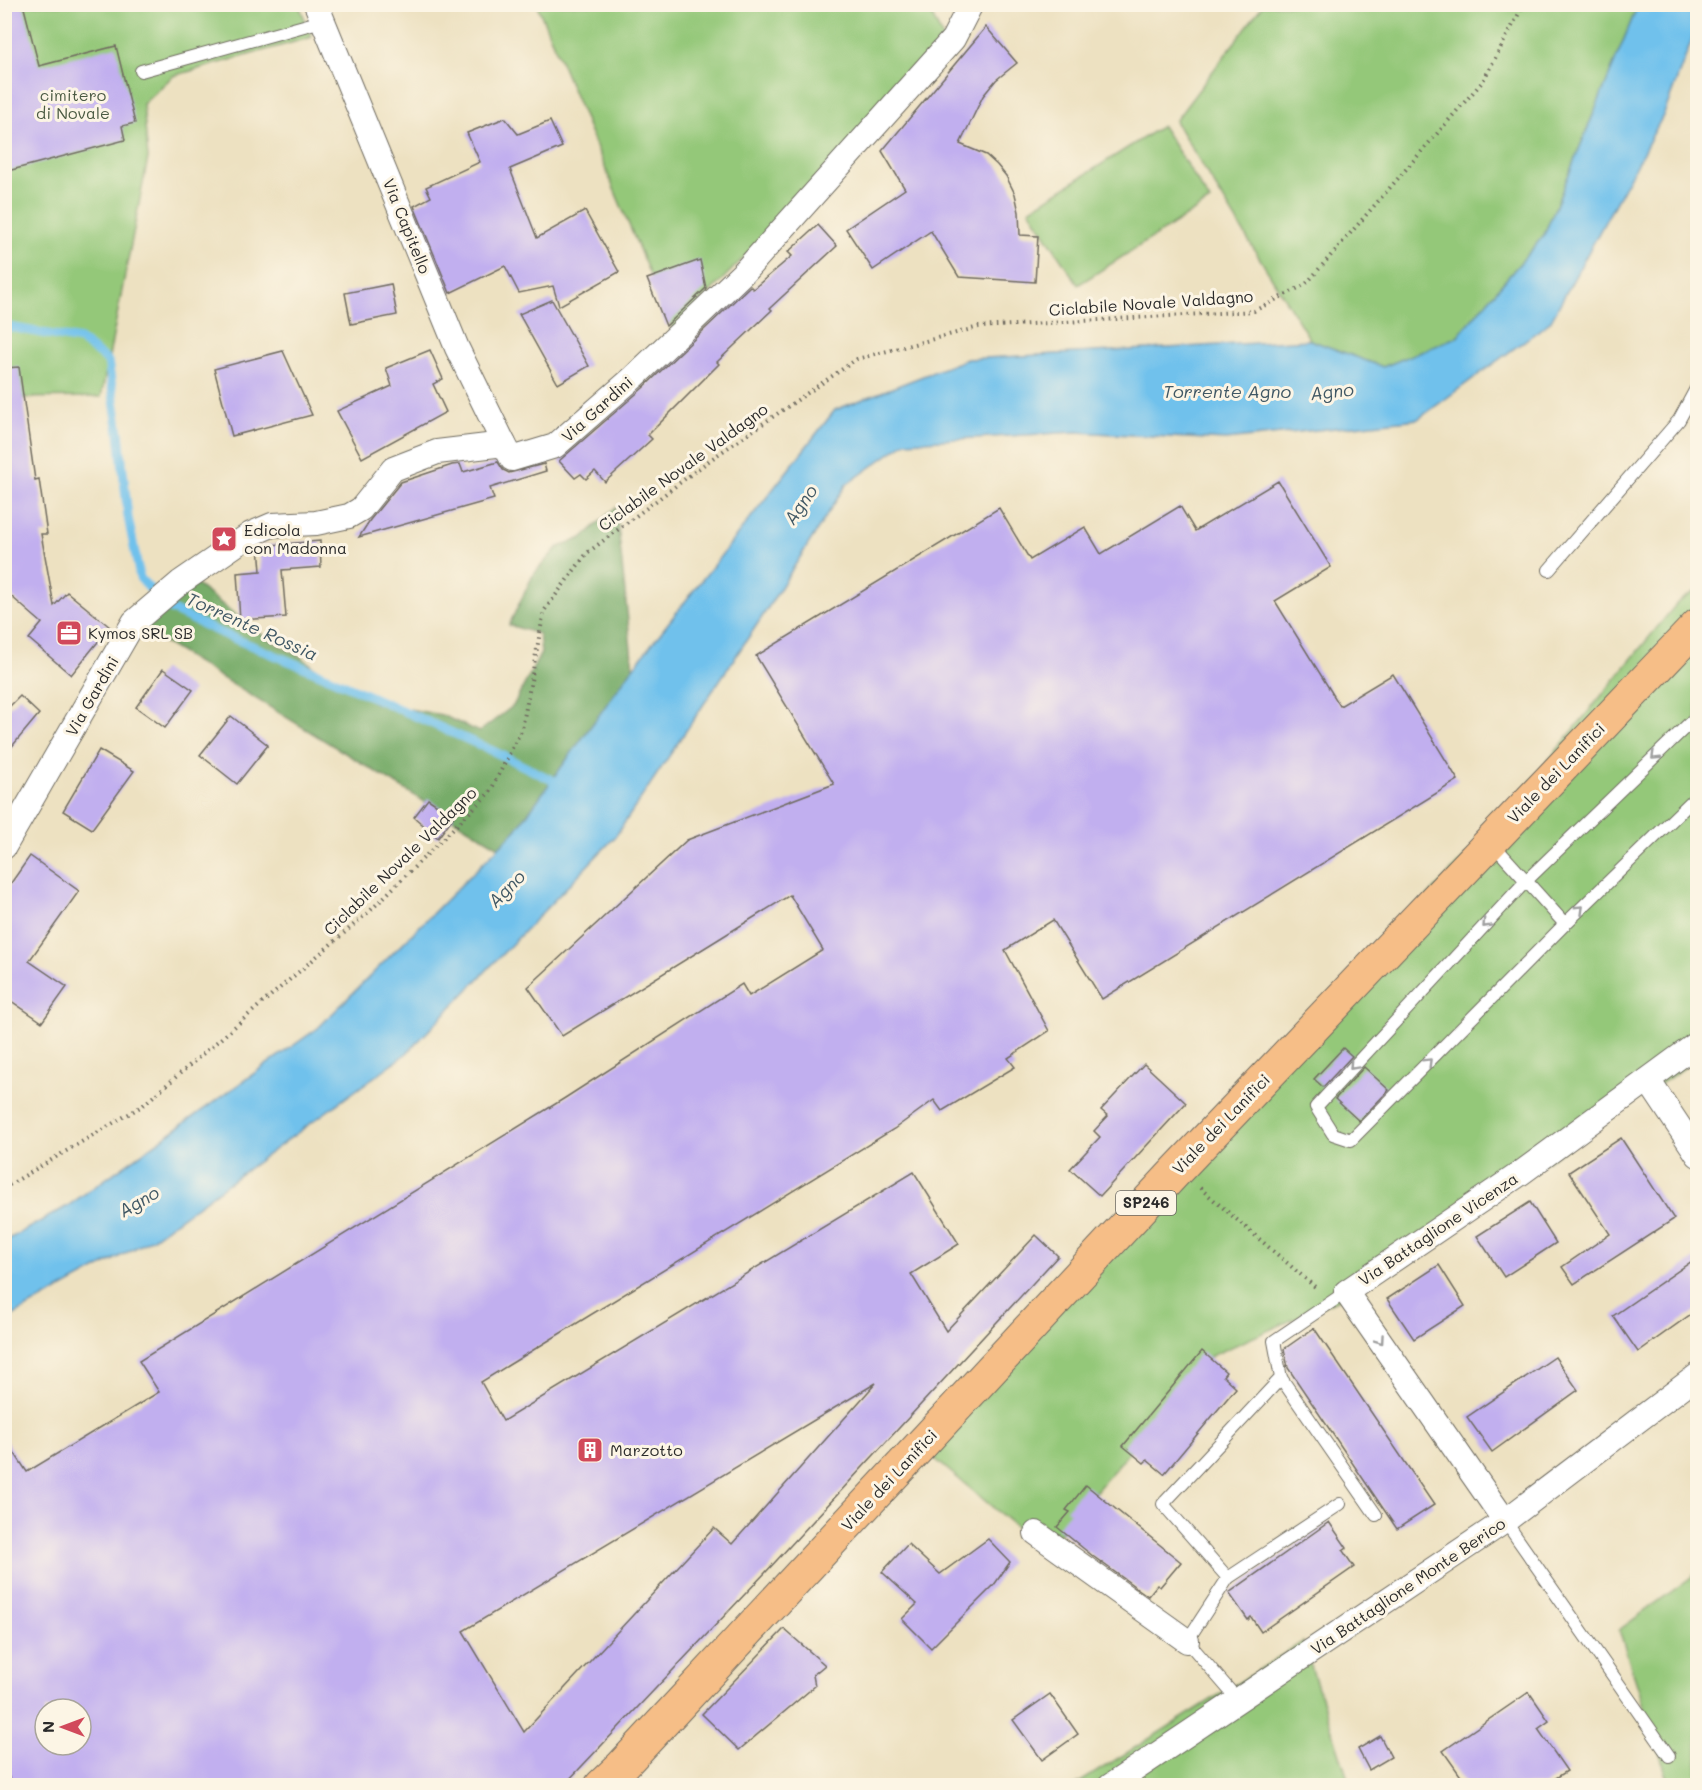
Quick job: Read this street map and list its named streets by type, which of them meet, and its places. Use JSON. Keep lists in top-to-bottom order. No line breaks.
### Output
{"streets":{"main road":["Viale dei Lanifici","SP246"],"street":["Via Capitello","Via Gardini","Via Battaglione Vicenza","Via Battaglione Monte Berico"],"path":["Ciclabile Novale Valdagno"]},"crossings":[["Via Capitello","Via Gardini"],["Via Battaglione Vicenza","Via Battaglione Monte Berico"]],"one_way":["Via Battaglione Vicenza"],"water":["Torrente Agno","Agno","Torrente Rossia"],"parks":["cimitero di Novale"],"places":{"place":["Edicola con Madonna"],"office":["Kymos SRL SB"],"building":["Marzotto"]},"north":"left"}
